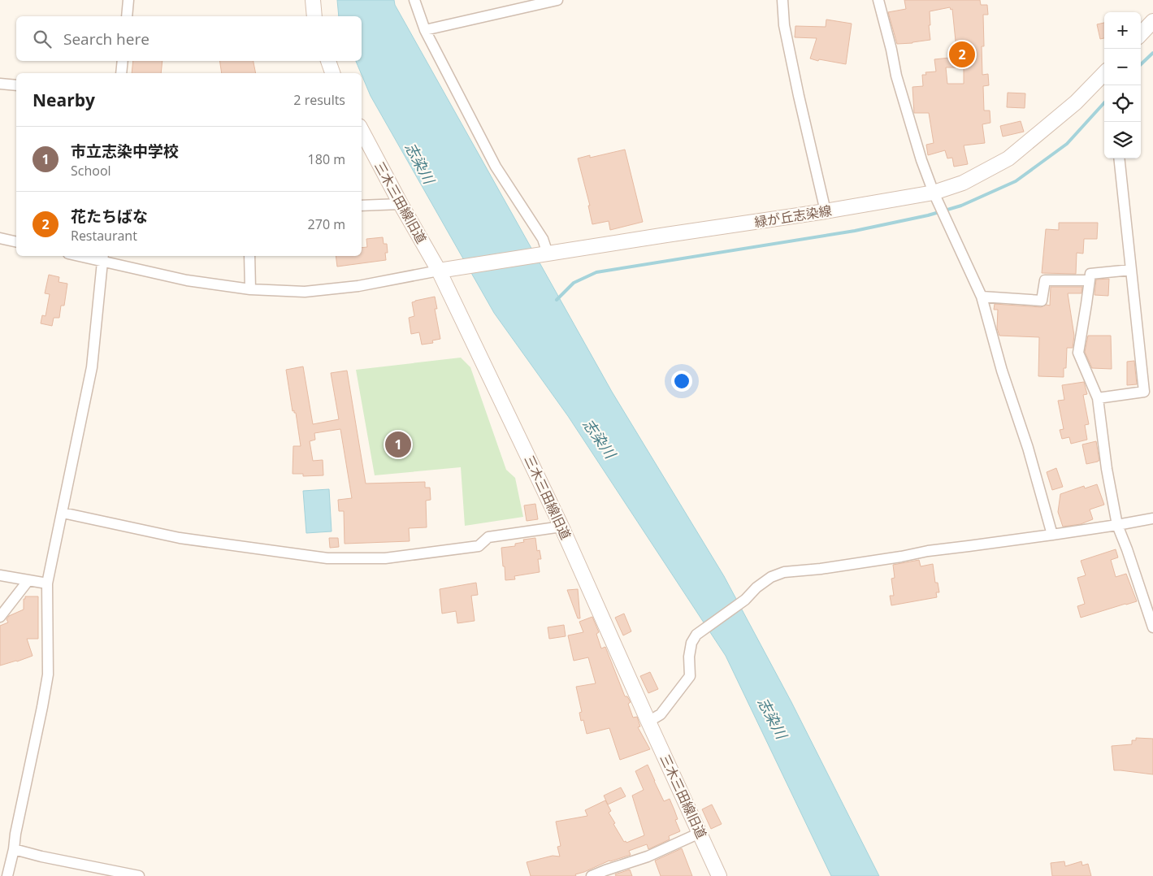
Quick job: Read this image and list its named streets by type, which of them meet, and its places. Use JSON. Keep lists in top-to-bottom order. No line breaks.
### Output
{"streets":{"street":["三木三田線旧道","緑が丘志染線"]},"crossings":[["三木三田線旧道","緑が丘志染線"]],"water":["志染川"],"page":{"map_buttons":["+","−"],"search":"Search here","pins":["2","1"],"heading":["Nearby","2 results"],"list":[{"mark":"1","name":"市立志染中学校","note":"School","value":"180 m"},{"mark":"2","name":"花たちばな","note":"Restaurant","value":"270 m"}]}}
